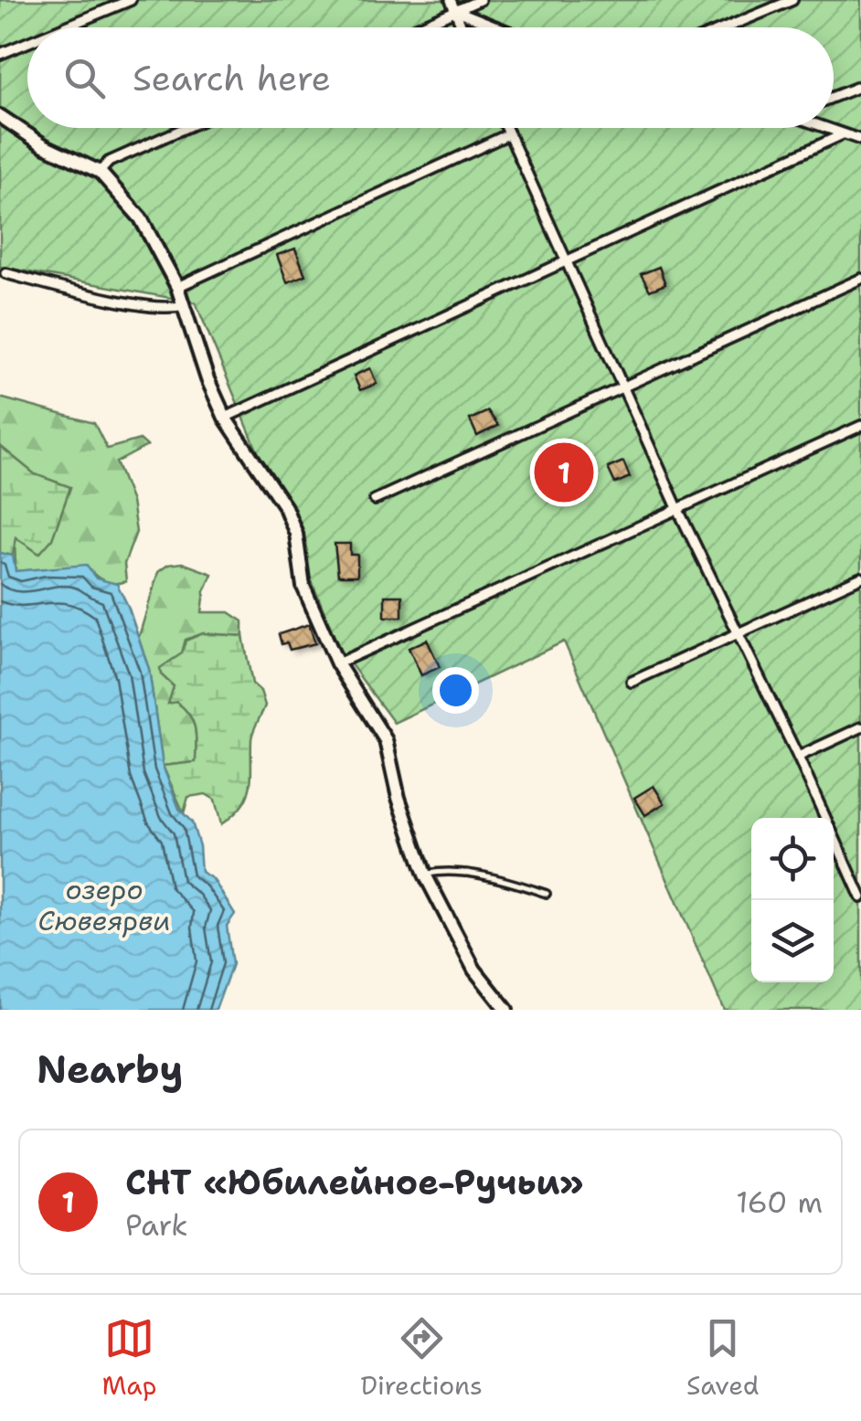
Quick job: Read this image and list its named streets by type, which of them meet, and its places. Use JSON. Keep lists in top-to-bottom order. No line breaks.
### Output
{"water":["озеро Сювеярви"],"page":{"search":"Search here","pins":"1","heading":"Nearby","list":[{"mark":"1","name":"СНТ «Юбилейное-Ручьи»","note":"Park","value":"160 m"}],"nav":["Map","Directions","Saved"]}}
